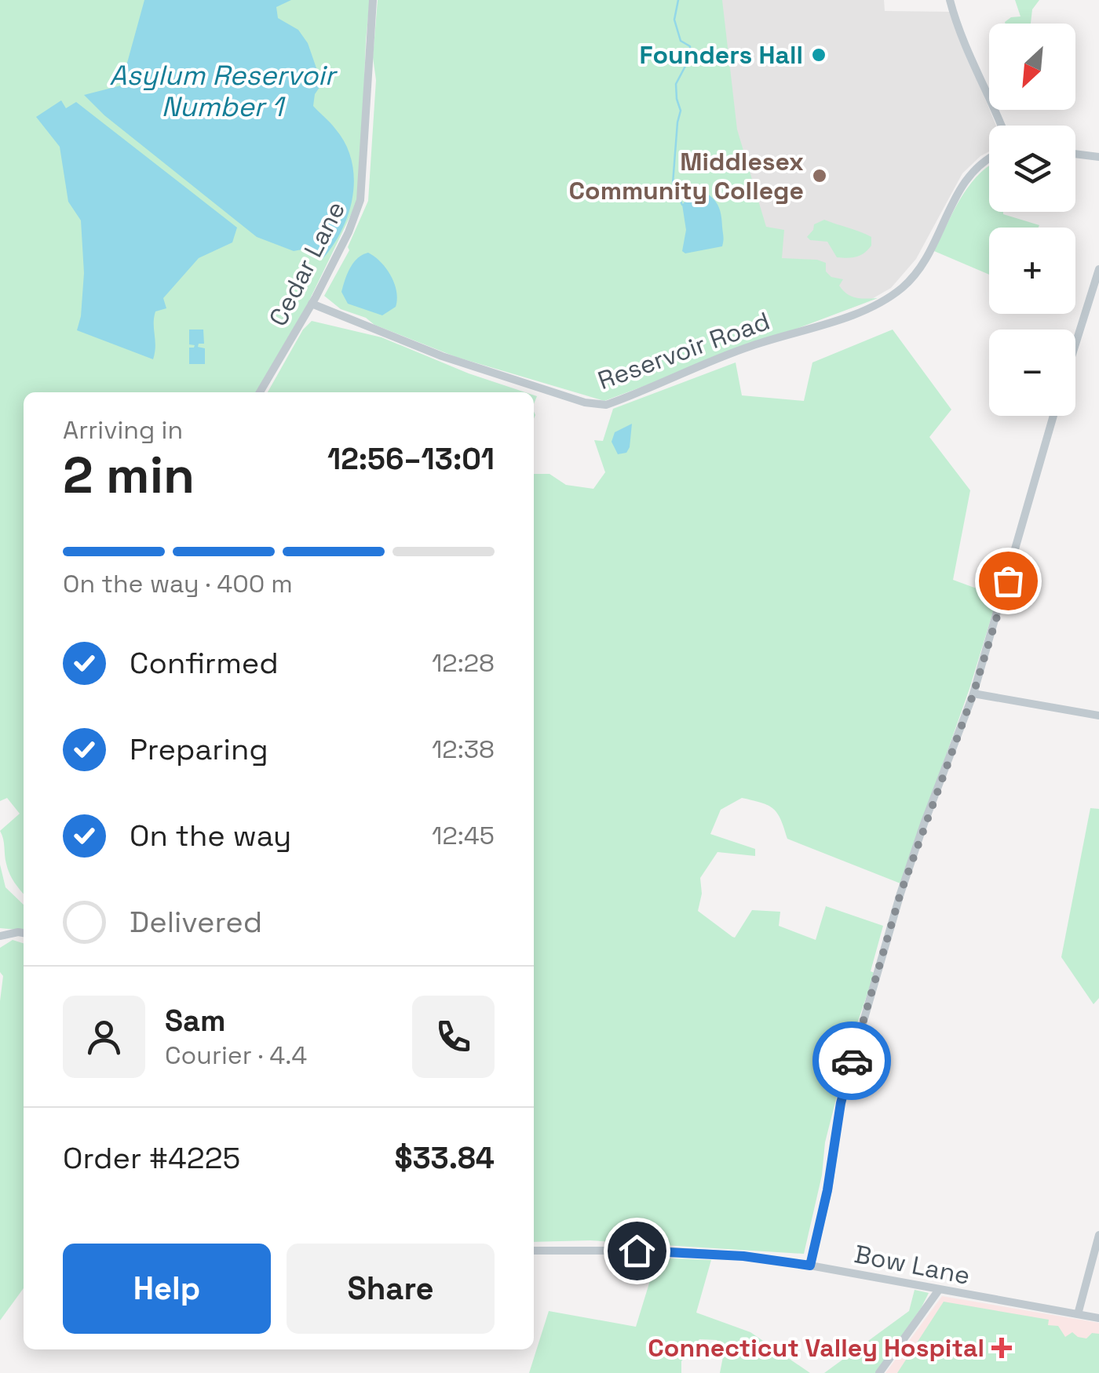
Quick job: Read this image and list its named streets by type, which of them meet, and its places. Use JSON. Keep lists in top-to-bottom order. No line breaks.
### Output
{"streets":{"street":["Cedar Lane","Reservoir Road","Bow Lane"]},"crossings":[["Cedar Lane","Reservoir Road"]],"water":["Asylum Reservoir Number 1"],"places":{"other":["Founders Hall","Middlesex Community College"],"health":["Connecticut Valley Hospital"]},"north":"bottom left","page":{"map_buttons":["+","−"],"heading":["2 min","Arriving in","12:56–13:01"],"panel":["Sam","Courier · 4.4","Order #4225","$33.84"],"bar":"On the way · 400 m","list":[["Confirmed","12:28"],["Preparing","12:38"],["On the way","12:45"],"Delivered"],"buttons":["Help","Share"]}}
